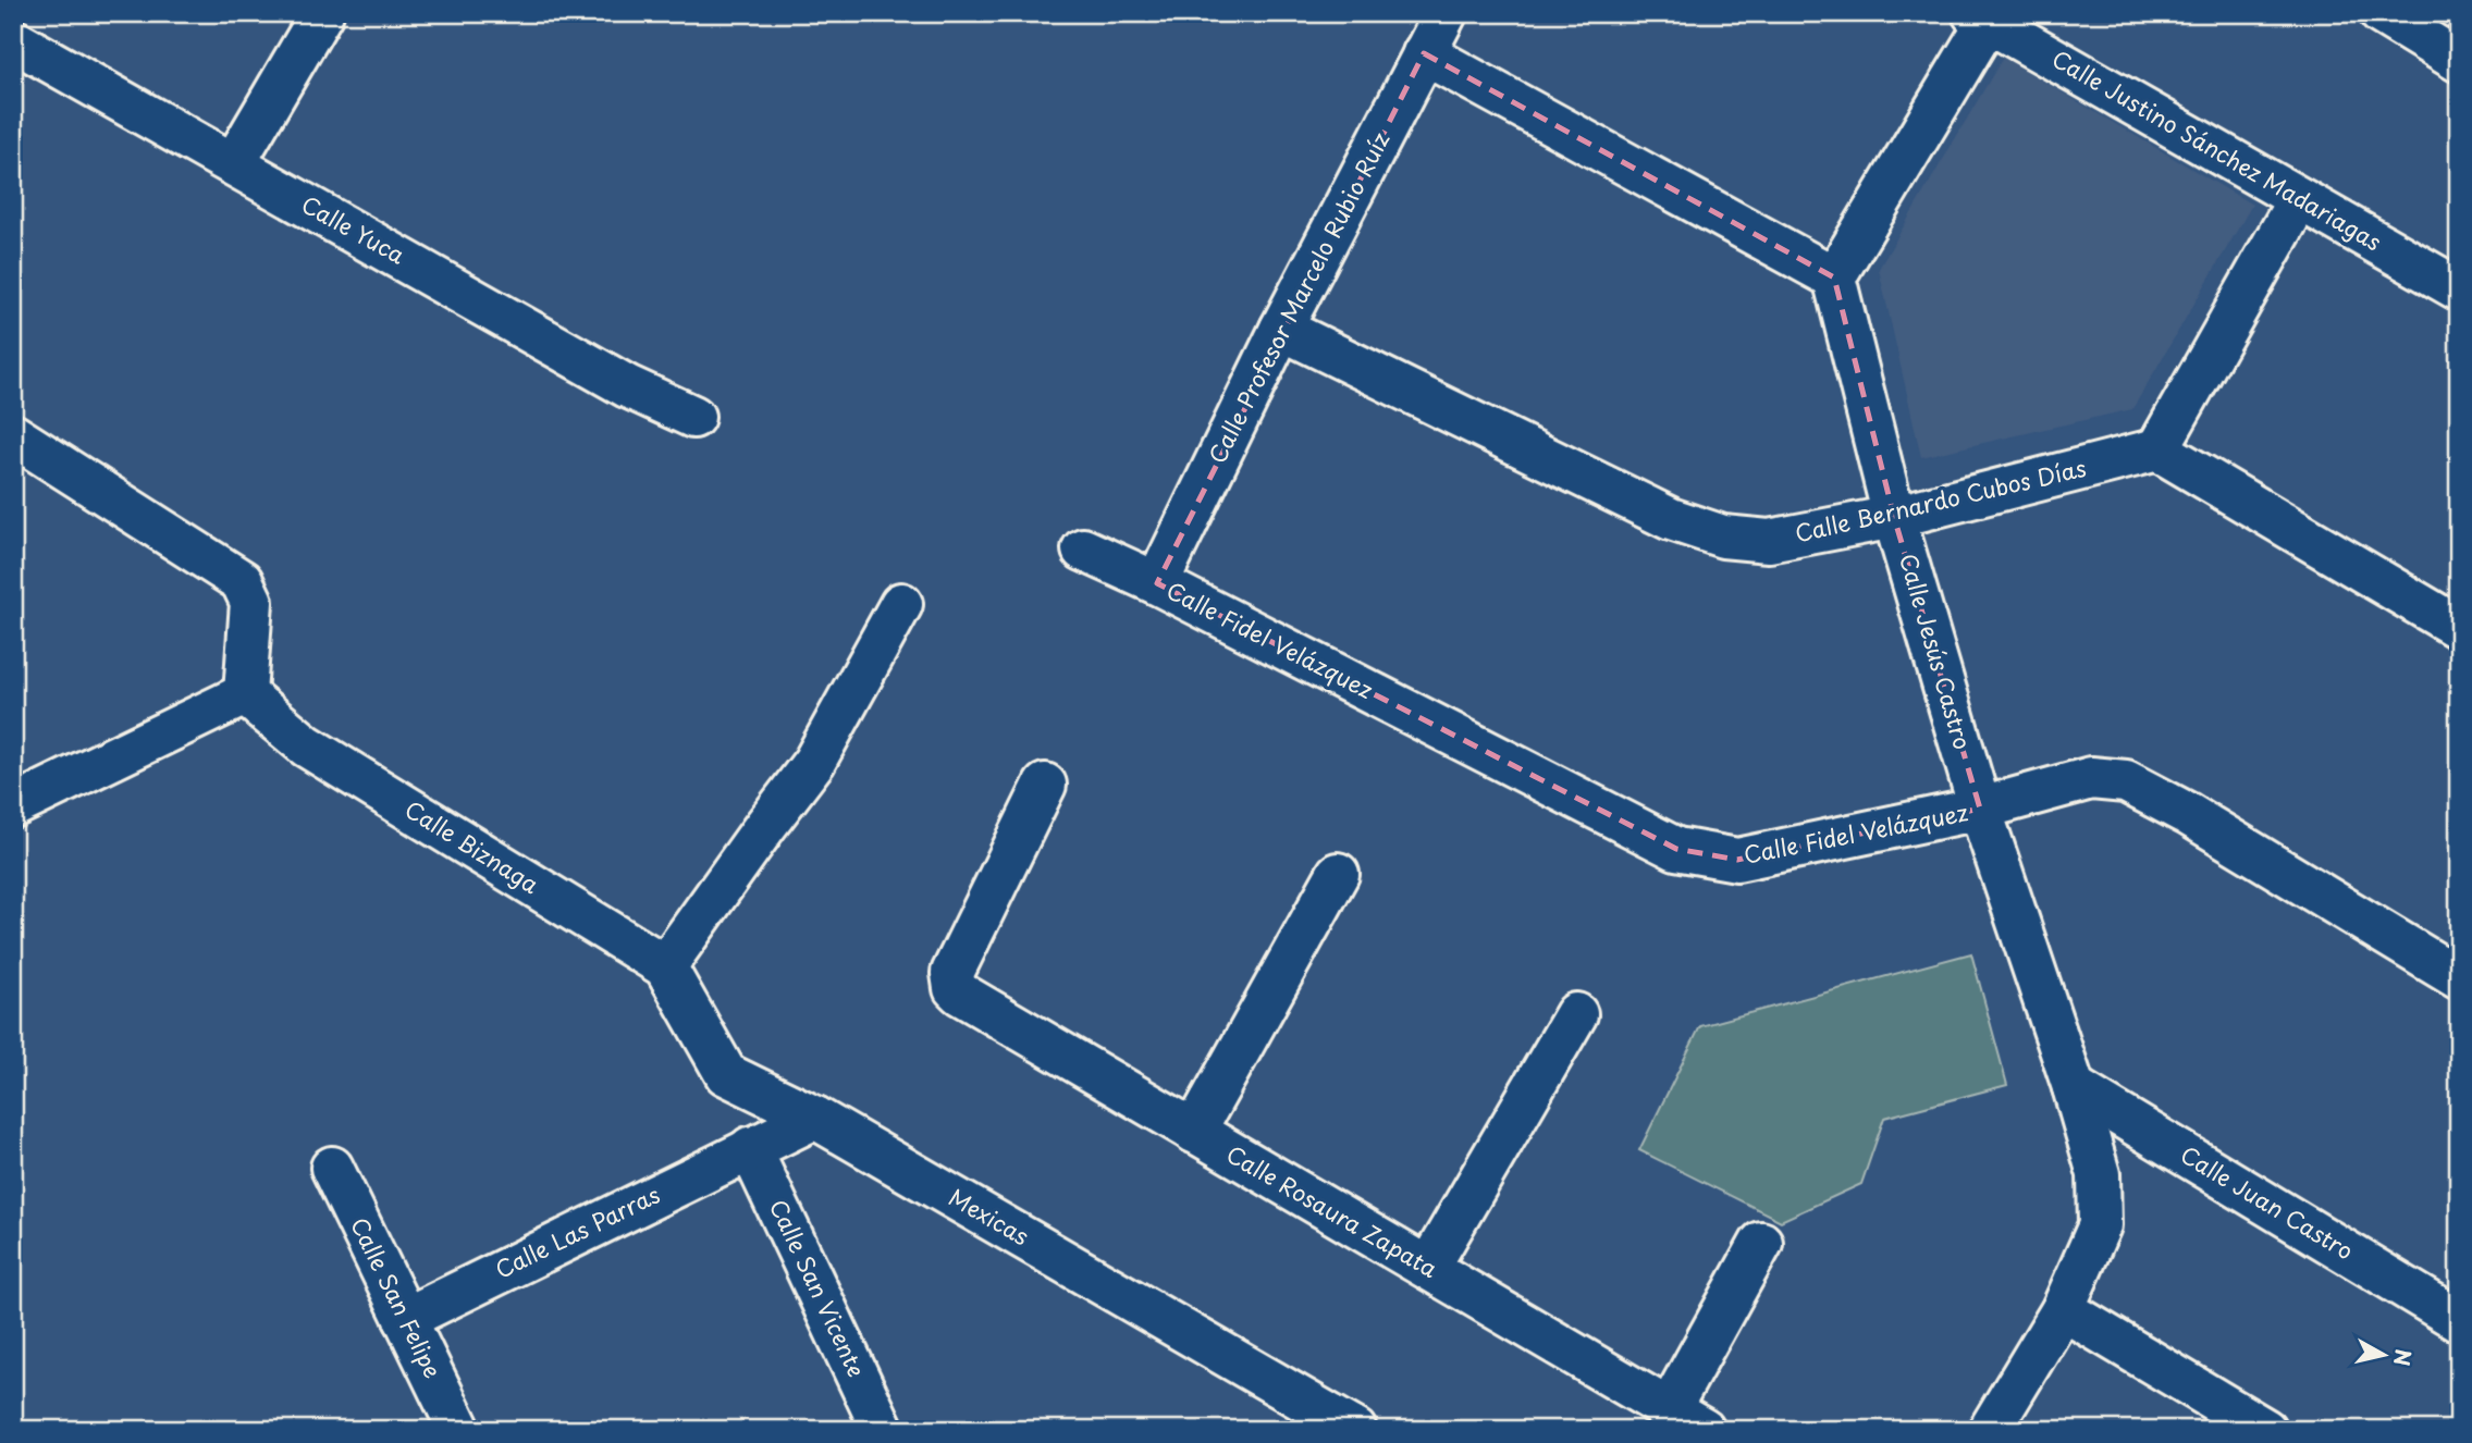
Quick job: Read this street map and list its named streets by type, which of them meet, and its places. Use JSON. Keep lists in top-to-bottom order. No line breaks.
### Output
{"streets":{"street":["Calle Justino Sánchez Madariagas","Calle Yuca","Calle Profesor Marcelo Rubio Ruíz","Calle Bernardo Cubos Días","Calle Fidel Velázquez","Calle Jesús Castro","Calle Biznaga","Calle Juan Castro","Calle Rosaura Zapata","Mexicas","Calle Las Parras","Calle San Vicente","Calle San Felipe"]},"crossings":[["Calle Profesor Marcelo Rubio Ruíz","Calle Bernardo Cubos Días"],["Calle Profesor Marcelo Rubio Ruíz","Calle Fidel Velázquez"],["Calle Bernardo Cubos Días","Calle Jesús Castro"],["Calle Fidel Velázquez","Calle Jesús Castro"],["Calle Jesús Castro","Calle Juan Castro"],["Calle Biznaga","Mexicas"],["Mexicas","Calle Las Parras"],["Calle Las Parras","Calle San Vicente"],["Calle Las Parras","Calle San Felipe"]],"north":"right"}
